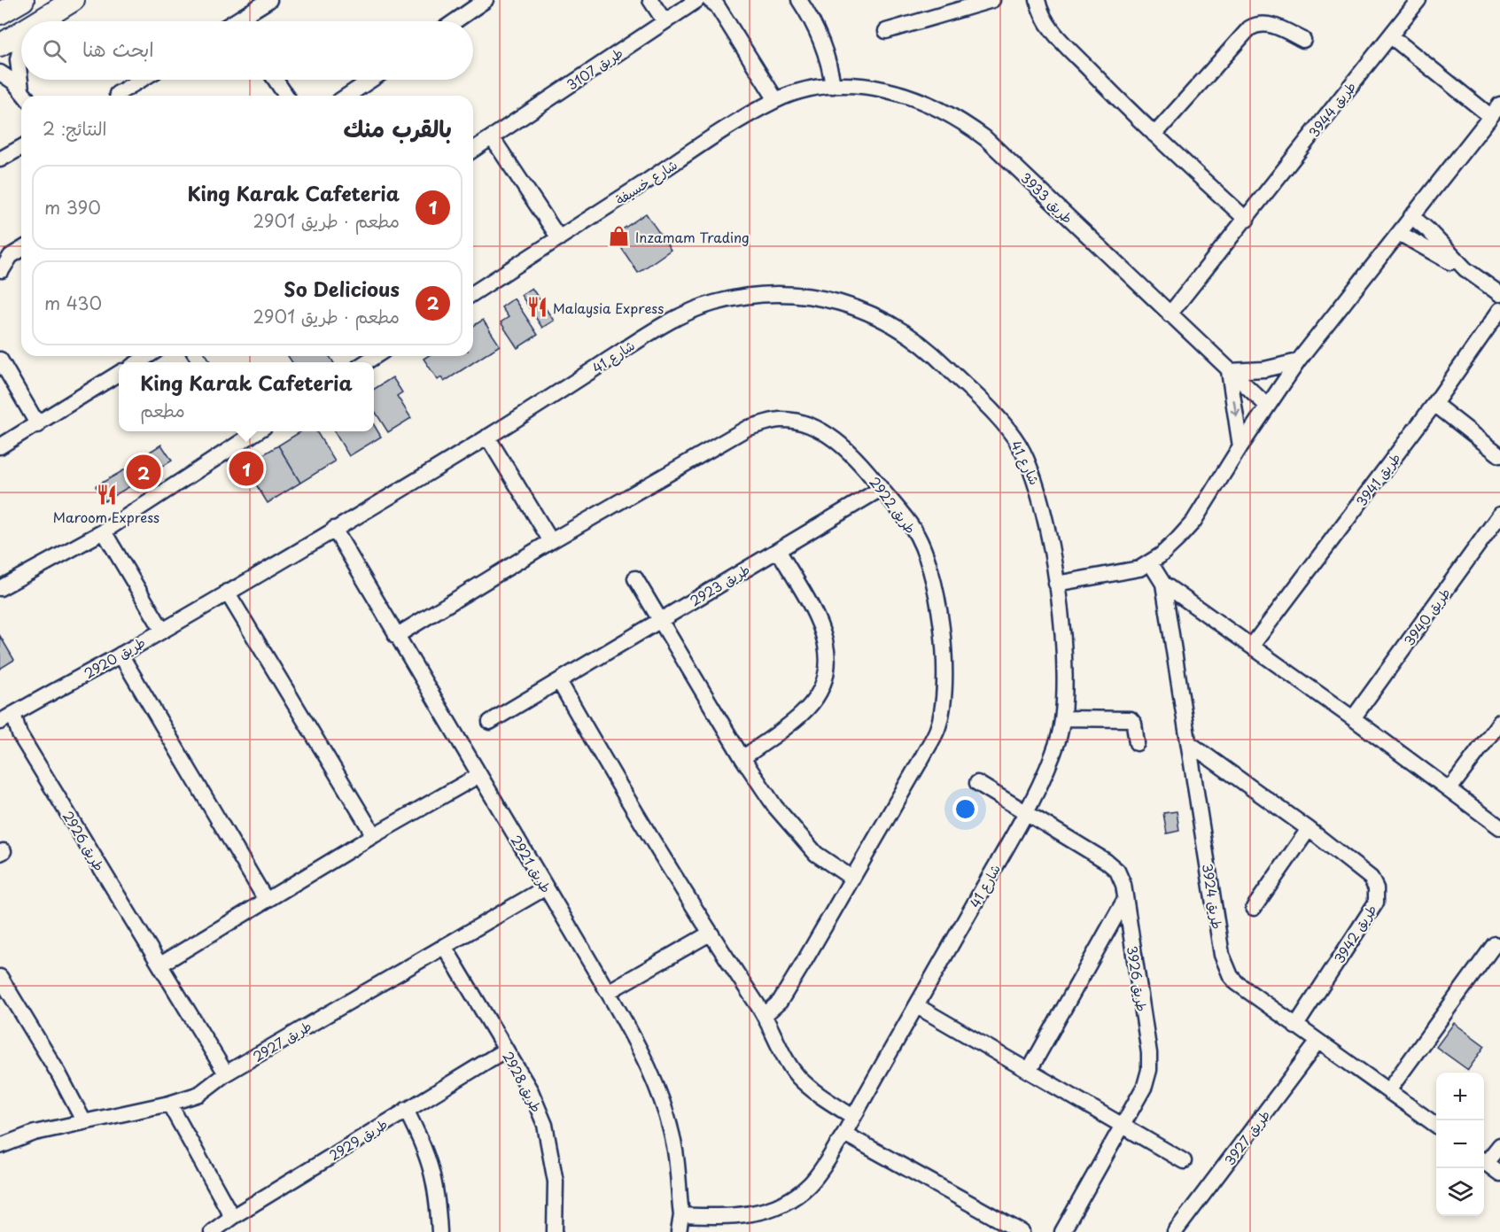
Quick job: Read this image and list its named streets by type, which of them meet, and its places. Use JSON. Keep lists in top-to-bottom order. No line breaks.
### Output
{"streets":{"street":["طريق 3107","طريق 3944","شارع خسيفة","طريق 3933","شارع 41","طريق 3941","طريق 2922","طريق 2923","طريق 3940","طريق 2920","طريق 2926","طريق 2921","طريق 3924","طريق 3942","طريق 3926","طريق 2927","طريق 2928","طريق 3927","طريق 2929"]},"crossings":[["طريق 3944","طريق 3933"],["شارع خسيفة","طريق 3933"],["شارع 41","طريق 2920"],["شارع 41","طريق 2921"],["شارع 41","طريق 3926"],["طريق 2922","طريق 2923"],["طريق 2922","طريق 2921"],["طريق 2920","طريق 2926"],["طريق 2926","طريق 2927"],["طريق 2921","طريق 2927"],["طريق 3924","طريق 3942"],["طريق 3924","طريق 3927"],["طريق 2927","طريق 2928"],["طريق 2928","طريق 2929"]],"places":{"shop":["Inzamam Trading"],"restaurant":["Malaysia Express","Maroom Express"]},"page":{"search":"ابحث هنا","heading":["بالقرب منك","النتائج: 2"],"list":[{"mark":"1","name":"King Karak Cafeteria","note":"مطعم · طريق 2901","value":"390 m"},{"mark":"2","name":"So Delicious","note":"مطعم · طريق 2901","value":"430 m"}],"popup":["King Karak Cafeteria","مطعم"],"pins":["1","2"],"map_buttons":["+","−"]}}
